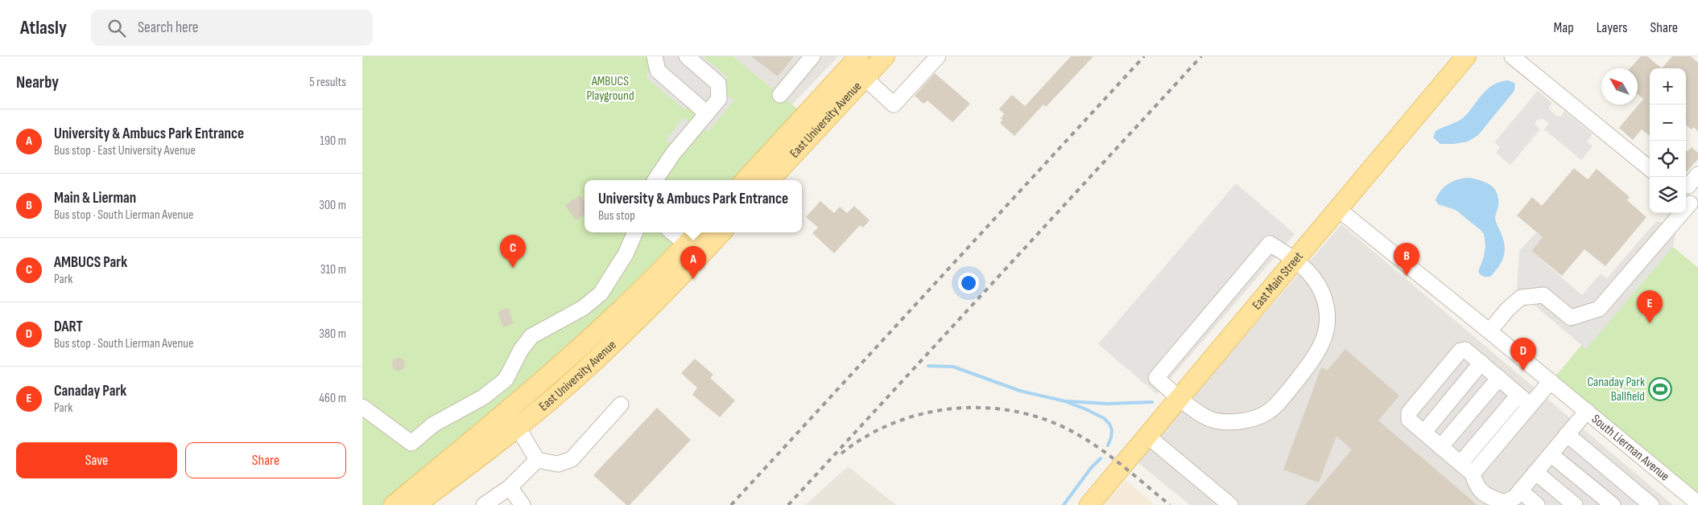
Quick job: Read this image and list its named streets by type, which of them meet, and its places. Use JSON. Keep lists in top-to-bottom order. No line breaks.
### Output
{"streets":{"main road":["East University Avenue","East Main Street"],"street":["South Lierman Avenue"]},"crossings":[["East Main Street","South Lierman Avenue"]],"parks":["AMBUCS Playground"],"places":{"sports":["Canaday Park Ballfield"]},"north":"top left","page":{"header":"Atlasly","search":"Search here","nav":["Map","Layers","Share"],"heading":["Nearby","5 results"],"map_buttons":["+","−"],"list":[{"mark":"A","name":"University & Ambucs Park Entrance","note":"Bus stop · East University Avenue","value":"190 m"},{"mark":"B","name":"Main & Lierman","note":"Bus stop · South Lierman Avenue","value":"300 m"},{"mark":"C","name":"AMBUCS Park","note":"Park","value":"310 m"},{"mark":"D","name":"DART","note":"Bus stop · South Lierman Avenue","value":"380 m"},{"mark":"E","name":"Canaday Park","note":"Park","value":"460 m"}],"popup":["University & Ambucs Park Entrance","Bus stop"],"pins":["C","B","A","E","D"],"buttons":["Save","Share"]}}
